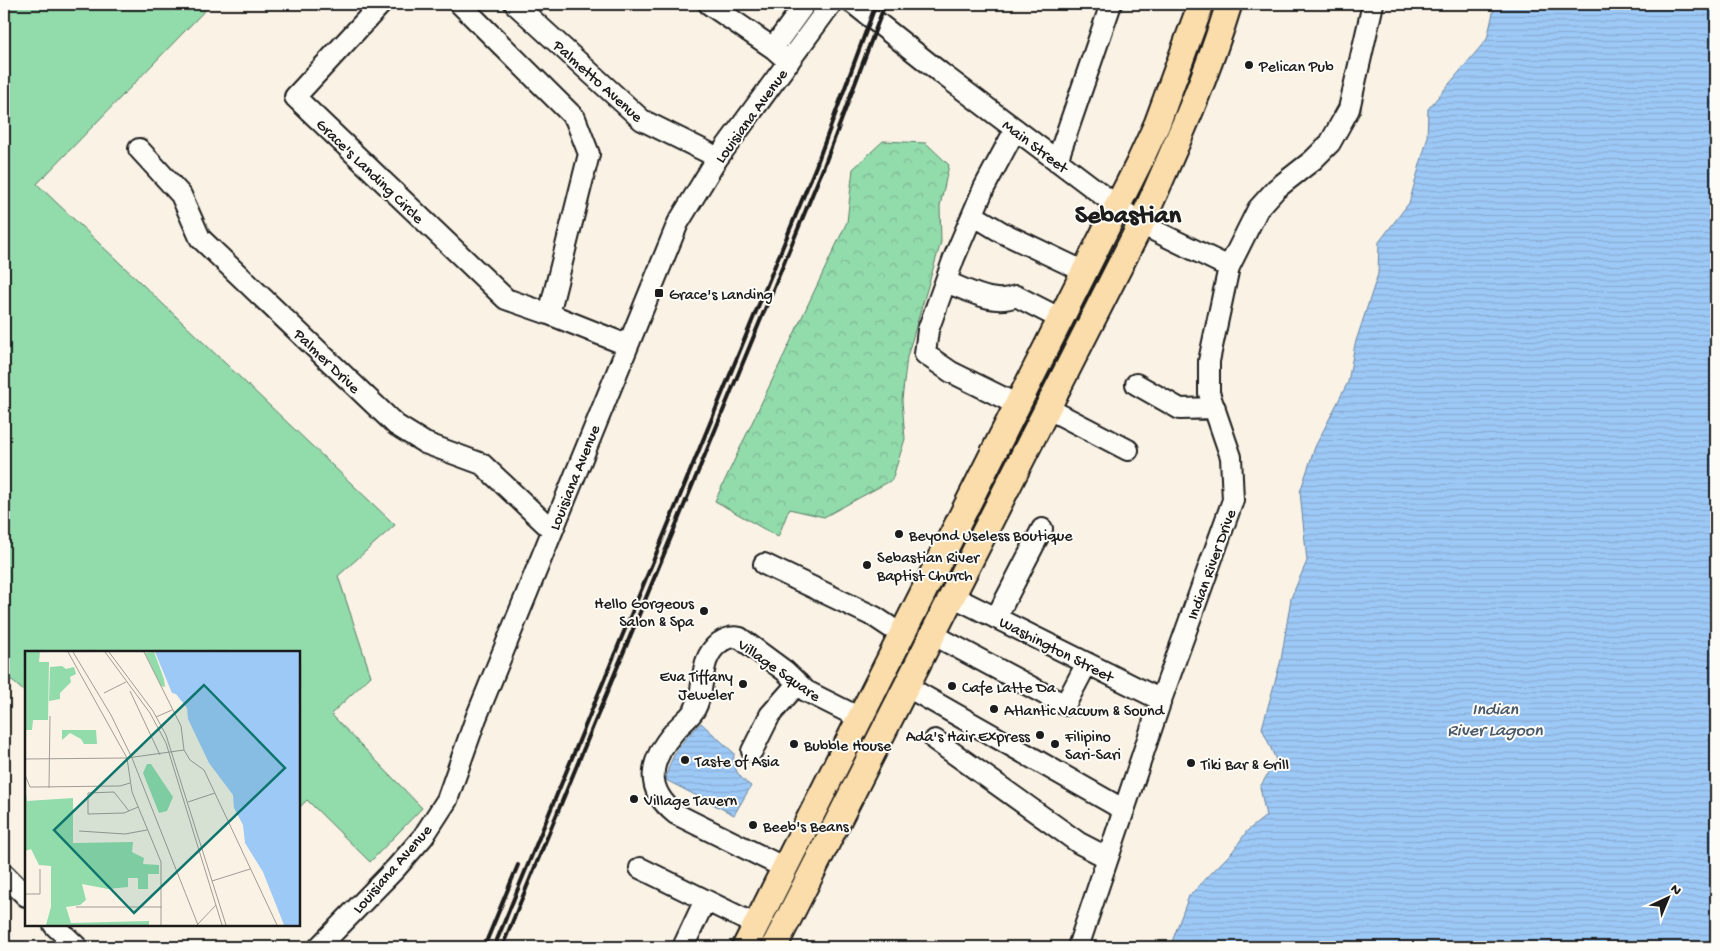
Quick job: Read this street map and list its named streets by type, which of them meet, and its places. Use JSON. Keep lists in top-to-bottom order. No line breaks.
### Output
{"streets":{"street":["Palmetto Avenue","Louisiana Avenue","Main Street","Grace's Landing Circle","Palmer Drive","Indian River Drive","Washington Street","Village Square"]},"crossings":[["Palmetto Avenue","Louisiana Avenue"],["Louisiana Avenue","Grace's Landing Circle"],["Louisiana Avenue","Palmer Drive"],["Main Street","Indian River Drive"],["Indian River Drive","Washington Street"]],"districts":["Sebastian"],"water":["Indian River Lagoon"],"places":{"other":["Pelican Pub","Beyond Useless Boutique","Sebastian River Baptist Church","Hello Gorgeous Salon & Spa","Eva Tiffany Jeweler","Cafe Latte Da","Atlantic Vacuum & Sound","Ada's Hair Express","Bubble House","Filipino Sari-Sari","Taste of Asia","Tiki Bar & Grill","Village Tavern","Beeb's Beans"],"transit":["Grace's Landing"]},"north":"top right"}
